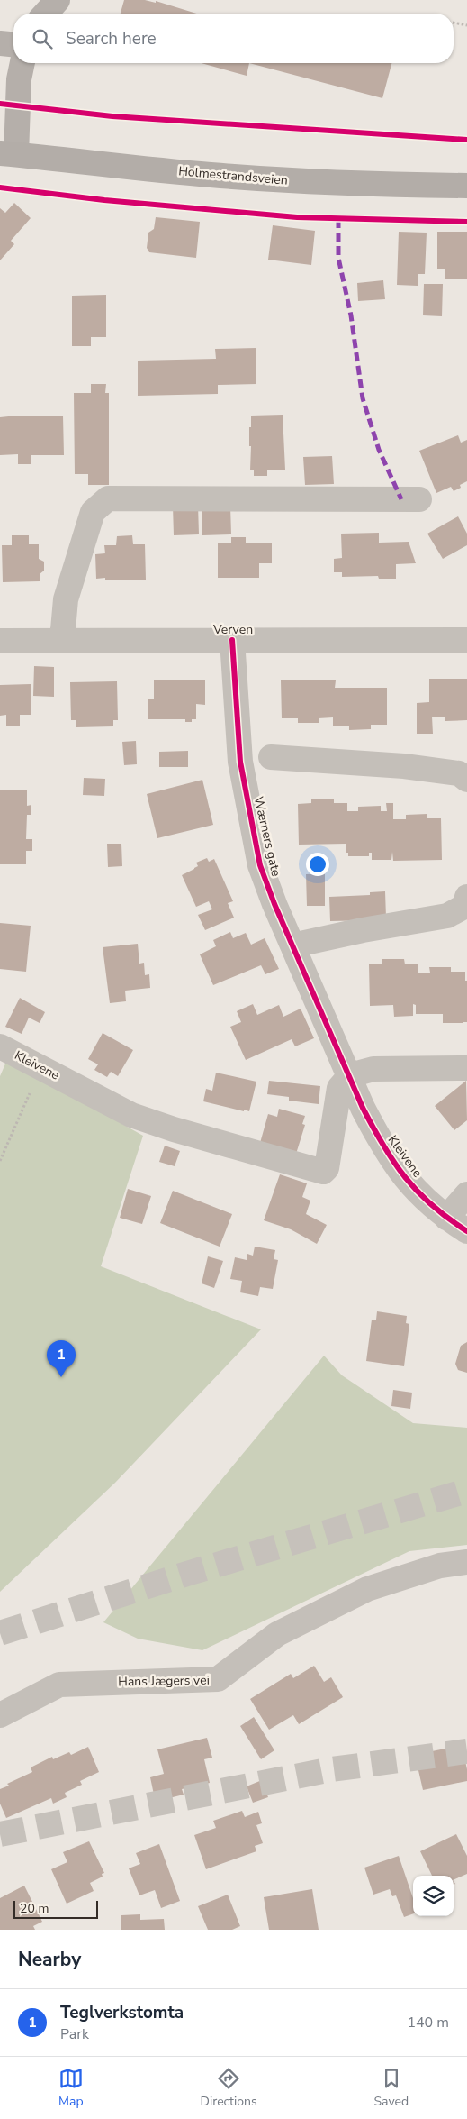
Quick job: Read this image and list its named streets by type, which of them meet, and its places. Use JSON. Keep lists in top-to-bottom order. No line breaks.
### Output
{"streets":{"main road":["Holmestrandsveien"],"street":["Verven","Wærners gate","Kleivene","Hans Jægers vei"]},"crossings":[["Verven","Wærners gate"],["Wærners gate","Kleivene"]],"scale_bar":"20 m","page":{"search":"Search here","pins":"1","scale":"20 m","heading":"Nearby","list":[{"mark":"1","name":"Teglverkstomta","note":"Park","value":"140 m"}],"nav":["Map","Directions","Saved"]}}
